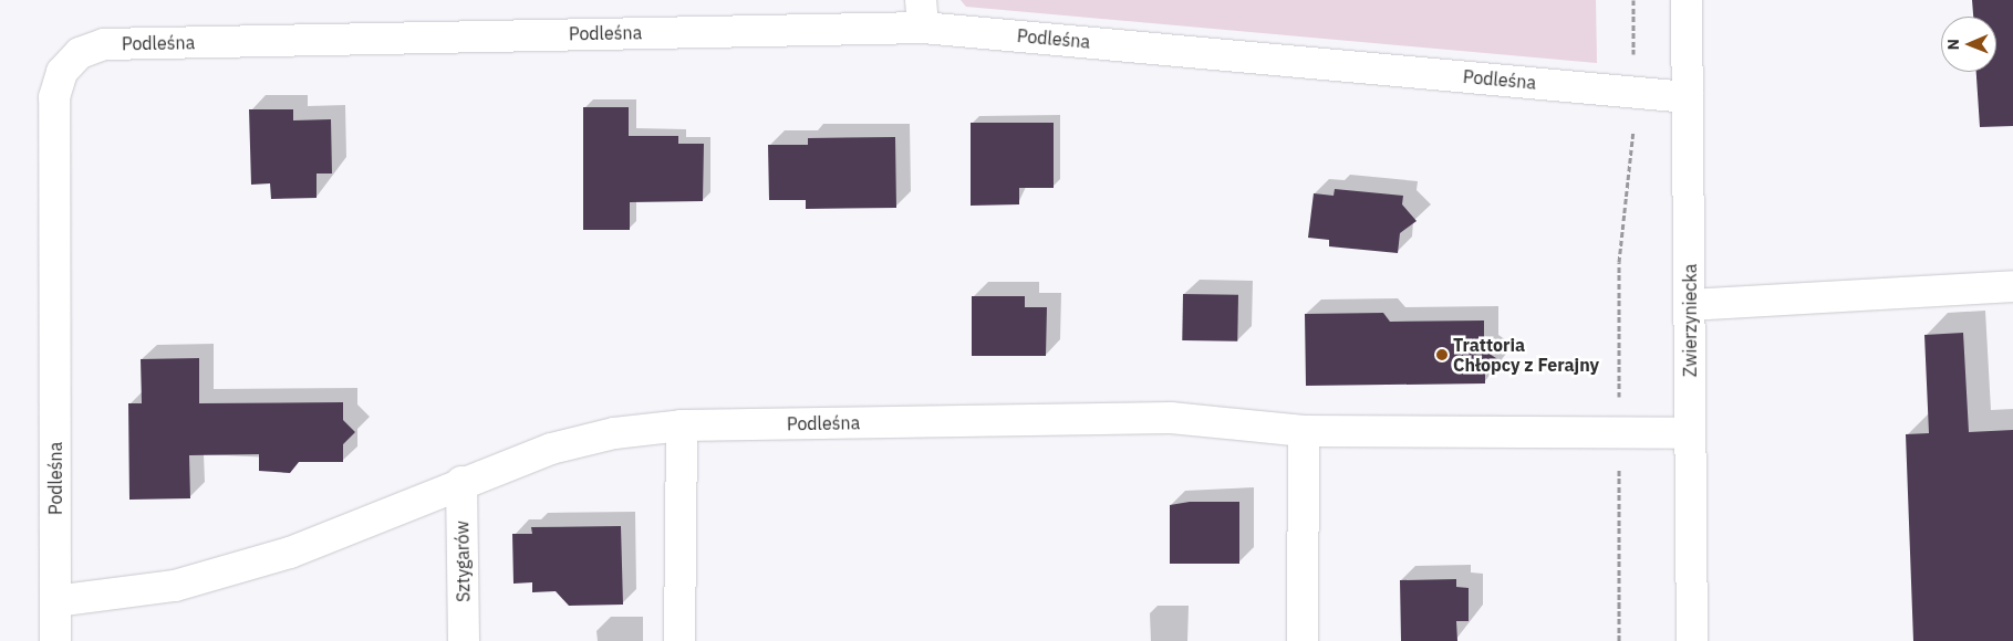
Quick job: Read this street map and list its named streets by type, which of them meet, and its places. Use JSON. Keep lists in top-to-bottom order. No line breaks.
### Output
{"streets":{"street":["Podleśna","Zwierzyniecka","Sztygarów"]},"crossings":[["Podleśna","Zwierzyniecka"],["Podleśna","Sztygarów"]],"places":["Trattoria Chłopcy z Ferajny"],"north":"left"}
